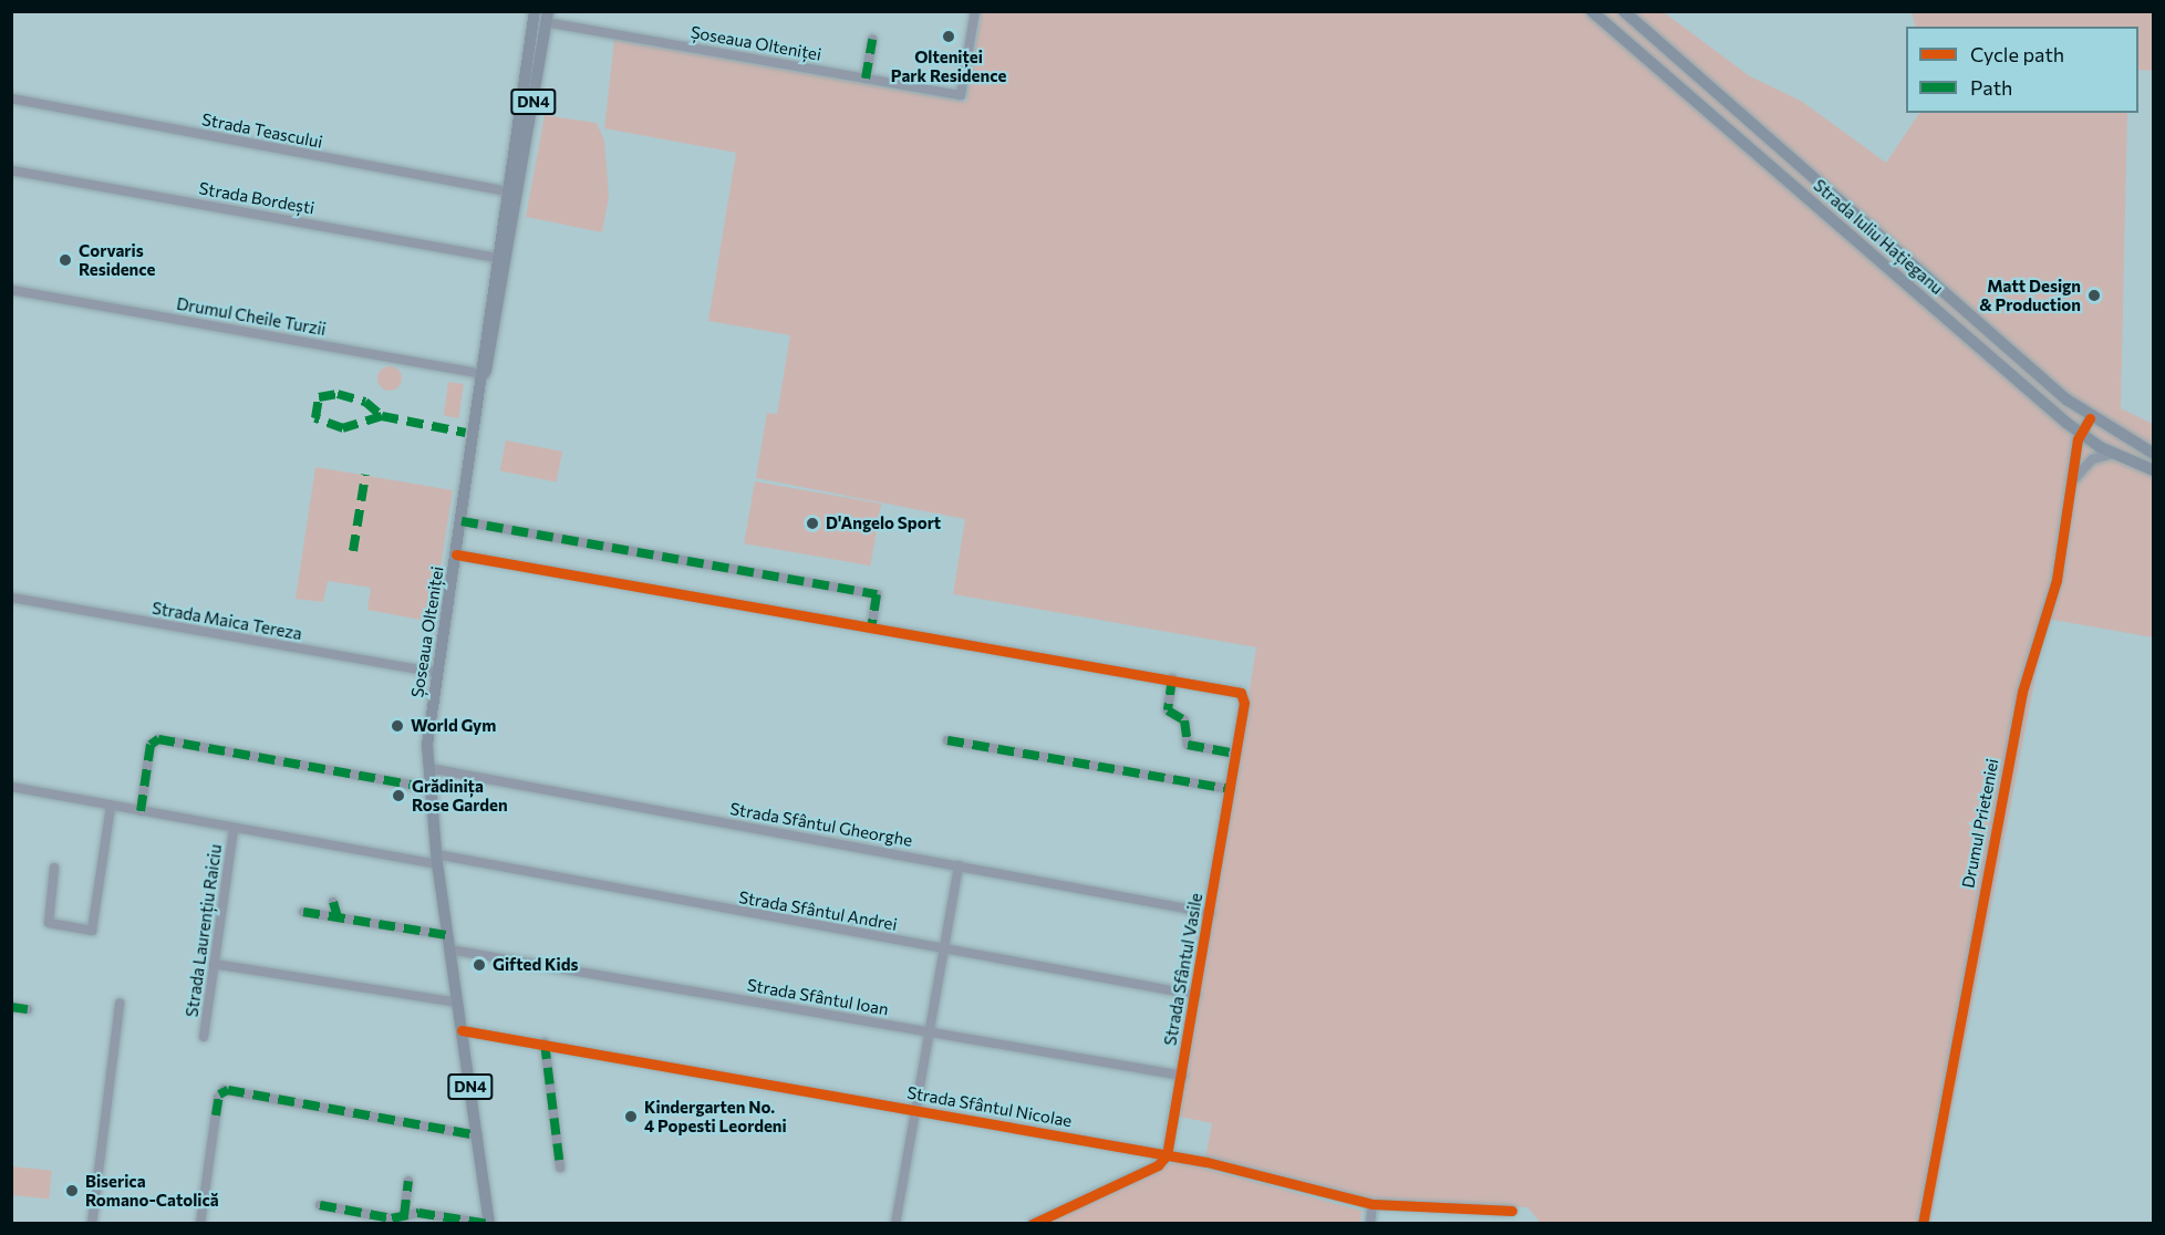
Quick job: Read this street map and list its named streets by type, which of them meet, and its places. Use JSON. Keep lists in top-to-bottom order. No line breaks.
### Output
{"streets":{"main road":["Șoseaua Olteniței","DN4","Strada Iuliu Hațieganu"],"street":["Strada Teascului","Strada Bordești","Drumul Cheile Turzii","Strada Maica Tereza","Drumul Prieteniei","Strada Sfântul Gheorghe","Strada Sfântul Andrei","Strada Laurențiu Raiciu","Strada Sfântul Vasile","Strada Sfântul Ioan","Strada Sfântul Nicolae"]},"crossings":[["Șoseaua Olteniței","Strada Teascului"],["Șoseaua Olteniței","Strada Bordești"],["Șoseaua Olteniței","Drumul Cheile Turzii"],["Șoseaua Olteniței","Strada Maica Tereza"],["Șoseaua Olteniței","Strada Sfântul Gheorghe"],["Șoseaua Olteniței","Strada Sfântul Andrei"],["Șoseaua Olteniței","Strada Laurențiu Raiciu"],["Șoseaua Olteniței","Strada Sfântul Ioan"],["Șoseaua Olteniței","Strada Sfântul Nicolae"],["Strada Iuliu Hațieganu","Drumul Prieteniei"],["Strada Sfântul Gheorghe","Strada Sfântul Vasile"],["Strada Sfântul Andrei","Strada Laurențiu Raiciu"],["Strada Sfântul Andrei","Strada Sfântul Vasile"],["Strada Sfântul Vasile","Strada Sfântul Ioan"],["Strada Sfântul Vasile","Strada Sfântul Nicolae"]],"places":["Olteniței Park Residence","Corvaris Residence","Matt Design & Production","D'Angelo Sport","World Gym","Grădinița Rose Garden","Gifted Kids","Kindergarten No. 4 Popesti Leordeni","Biserica Romano-Catolică"],"legend":["Cycle path","Path"]}
